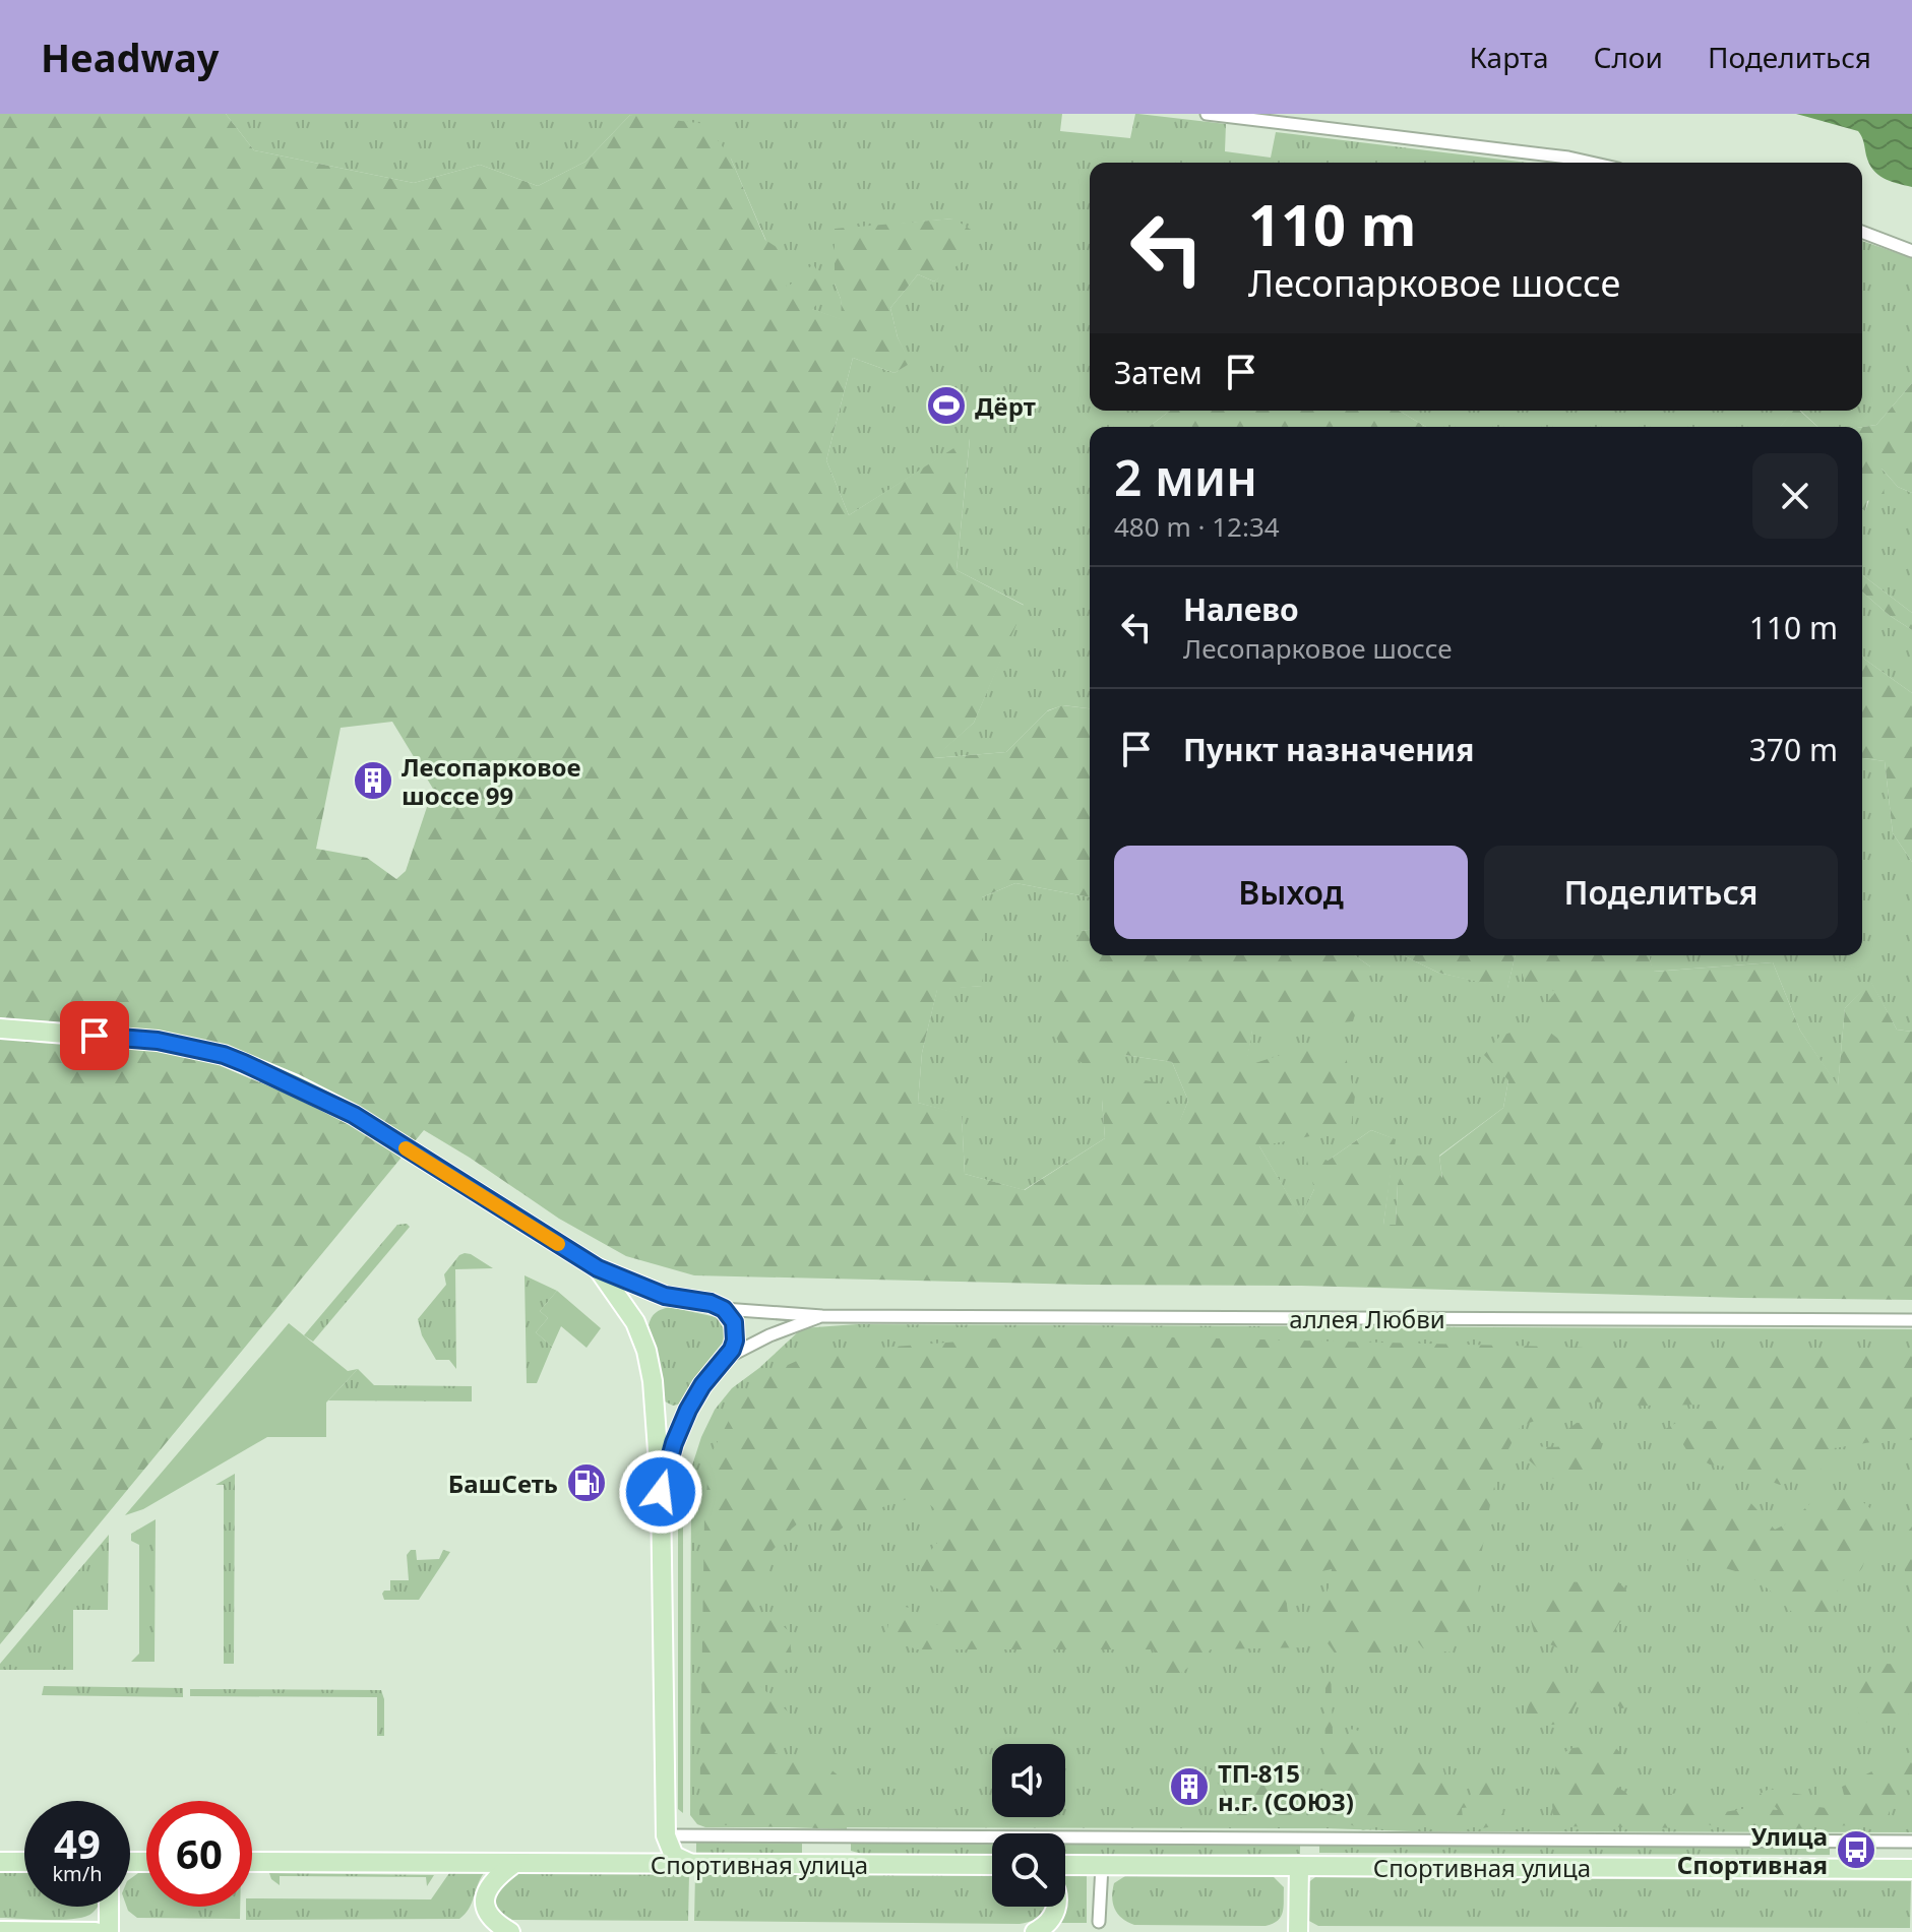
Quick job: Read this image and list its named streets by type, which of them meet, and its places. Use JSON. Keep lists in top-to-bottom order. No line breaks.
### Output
{"streets":{"main road":["Спортивная улица"],"street":["аллея Любви"]},"places":{"sports":["Дёрт"],"building":["Лесопарковое шоссе 99","ТП-815 н.г. (СОЮЗ)"],"fuel station":["БашСеть"],"bus stop":["Улица Спортивная"]},"page":{"header":"Headway","nav":["Карта","Слои","Поделиться"],"turn":["110 m","Лесопарковое шоссе"],"then":"Затем","heading":["2 мин","480 m · 12:34"],"list":[{"name":"Налево","note":"Лесопарковое шоссе","value":"110 m"},{"name":"Пункт назначения","value":"370 m"}],"buttons":["Выход","Поделиться"],"speed":"49 km/h","limit":"60"}}
